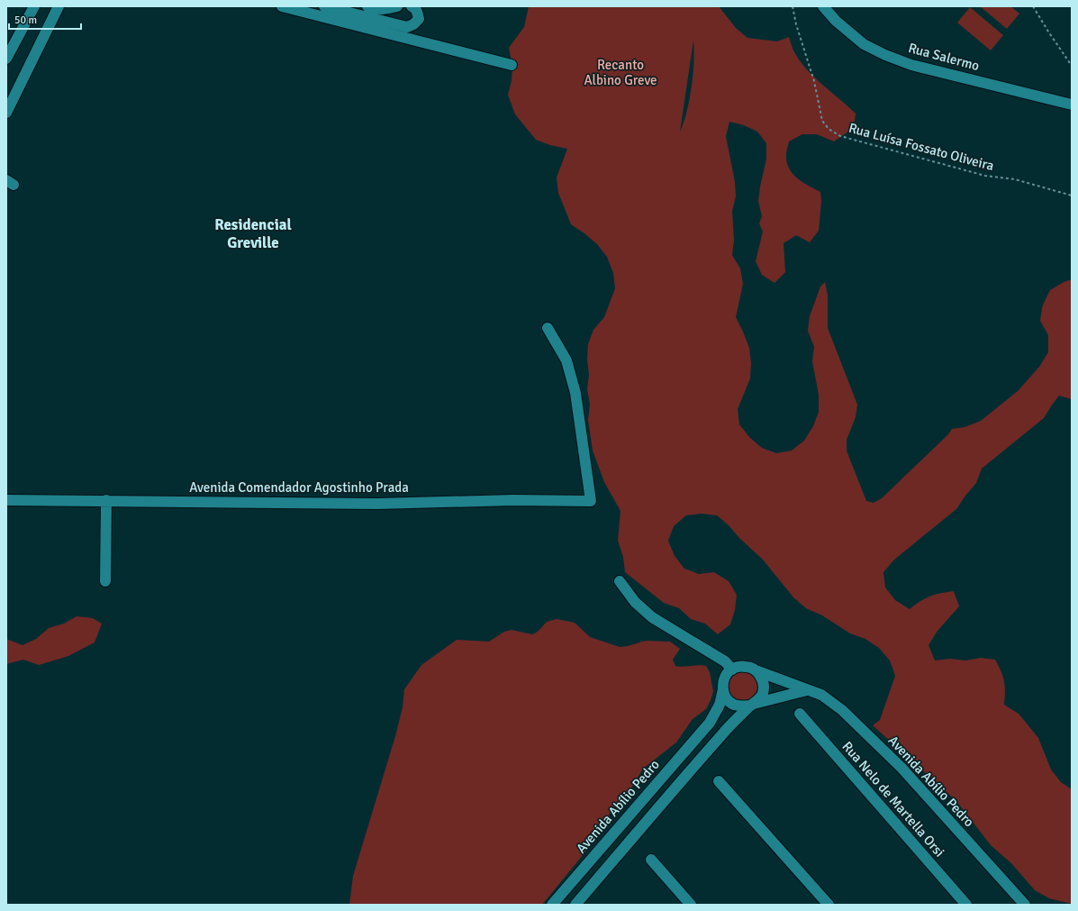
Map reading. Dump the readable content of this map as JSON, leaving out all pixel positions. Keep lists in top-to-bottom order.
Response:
{
  "streets": {
    "street": [
      "Rua Salermo",
      "Avenida Comendador Agostinho Prada",
      "Avenida Abílio Pedro",
      "Rua Nelo de Martella Orsi"
    ],
    "path": ["Rua Luísa Fossato Oliveira"]
  },
  "districts": ["Residencial Greville"],
  "parks": ["Recanto Albino Greve"],
  "scale_bar": "50 m"
}
